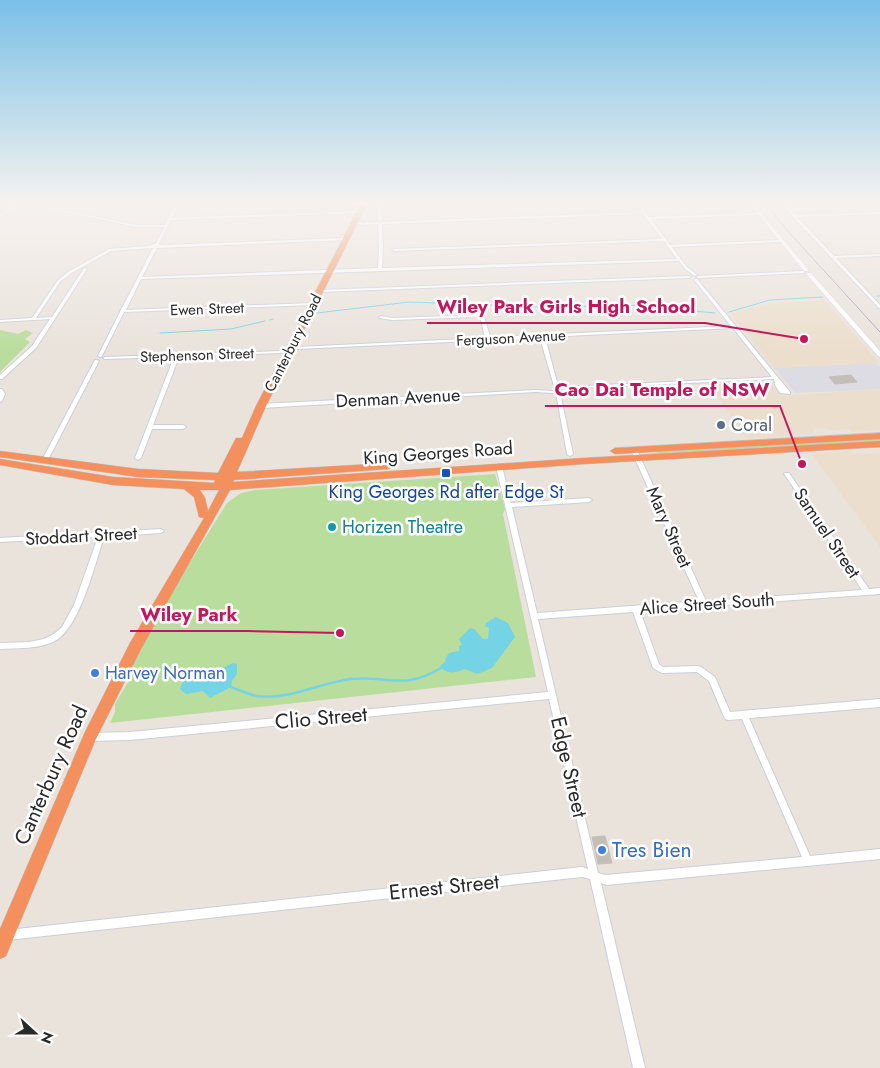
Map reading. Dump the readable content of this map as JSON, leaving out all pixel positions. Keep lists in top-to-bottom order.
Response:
{
  "streets": {
    "highway": ["Canterbury Road", "King Georges Road"],
    "street": [
      "Ewen Street",
      "Ferguson Avenue",
      "Stephenson Street",
      "Denman Avenue",
      "Mary Street",
      "Samuel Street",
      "Stoddart Street",
      "Alice Street South",
      "Clio Street",
      "Edge Street",
      "Ernest Street"
    ]
  },
  "crossings": [
    ["Ewen Street", "Canterbury Road"],
    ["Ferguson Avenue", "Canterbury Road"],
    ["Ferguson Avenue", "Stephenson Street"],
    ["Ferguson Avenue", "Denman Avenue"],
    ["Canterbury Road", "Stephenson Street"],
    ["Canterbury Road", "Denman Avenue"],
    ["Canterbury Road", "King Georges Road"],
    ["Canterbury Road", "Clio Street"],
    ["Canterbury Road", "Ernest Street"],
    ["King Georges Road", "Mary Street"],
    ["King Georges Road", "Edge Street"],
    ["Mary Street", "Alice Street South"],
    ["Samuel Street", "Alice Street South"],
    ["Alice Street South", "Edge Street"],
    ["Clio Street", "Edge Street"],
    ["Edge Street", "Ernest Street"]
  ],
  "places": {
    "other": [
      "Wiley Park Girls High School",
      "Coral",
      "Cao Dai Temple of NSW",
      "Horizen Theatre",
      "Wiley Park",
      "Harvey Norman",
      "Tres Bien"
    ],
    "transit": ["King Georges Rd after Edge St"]
  },
  "north": "right"
}
